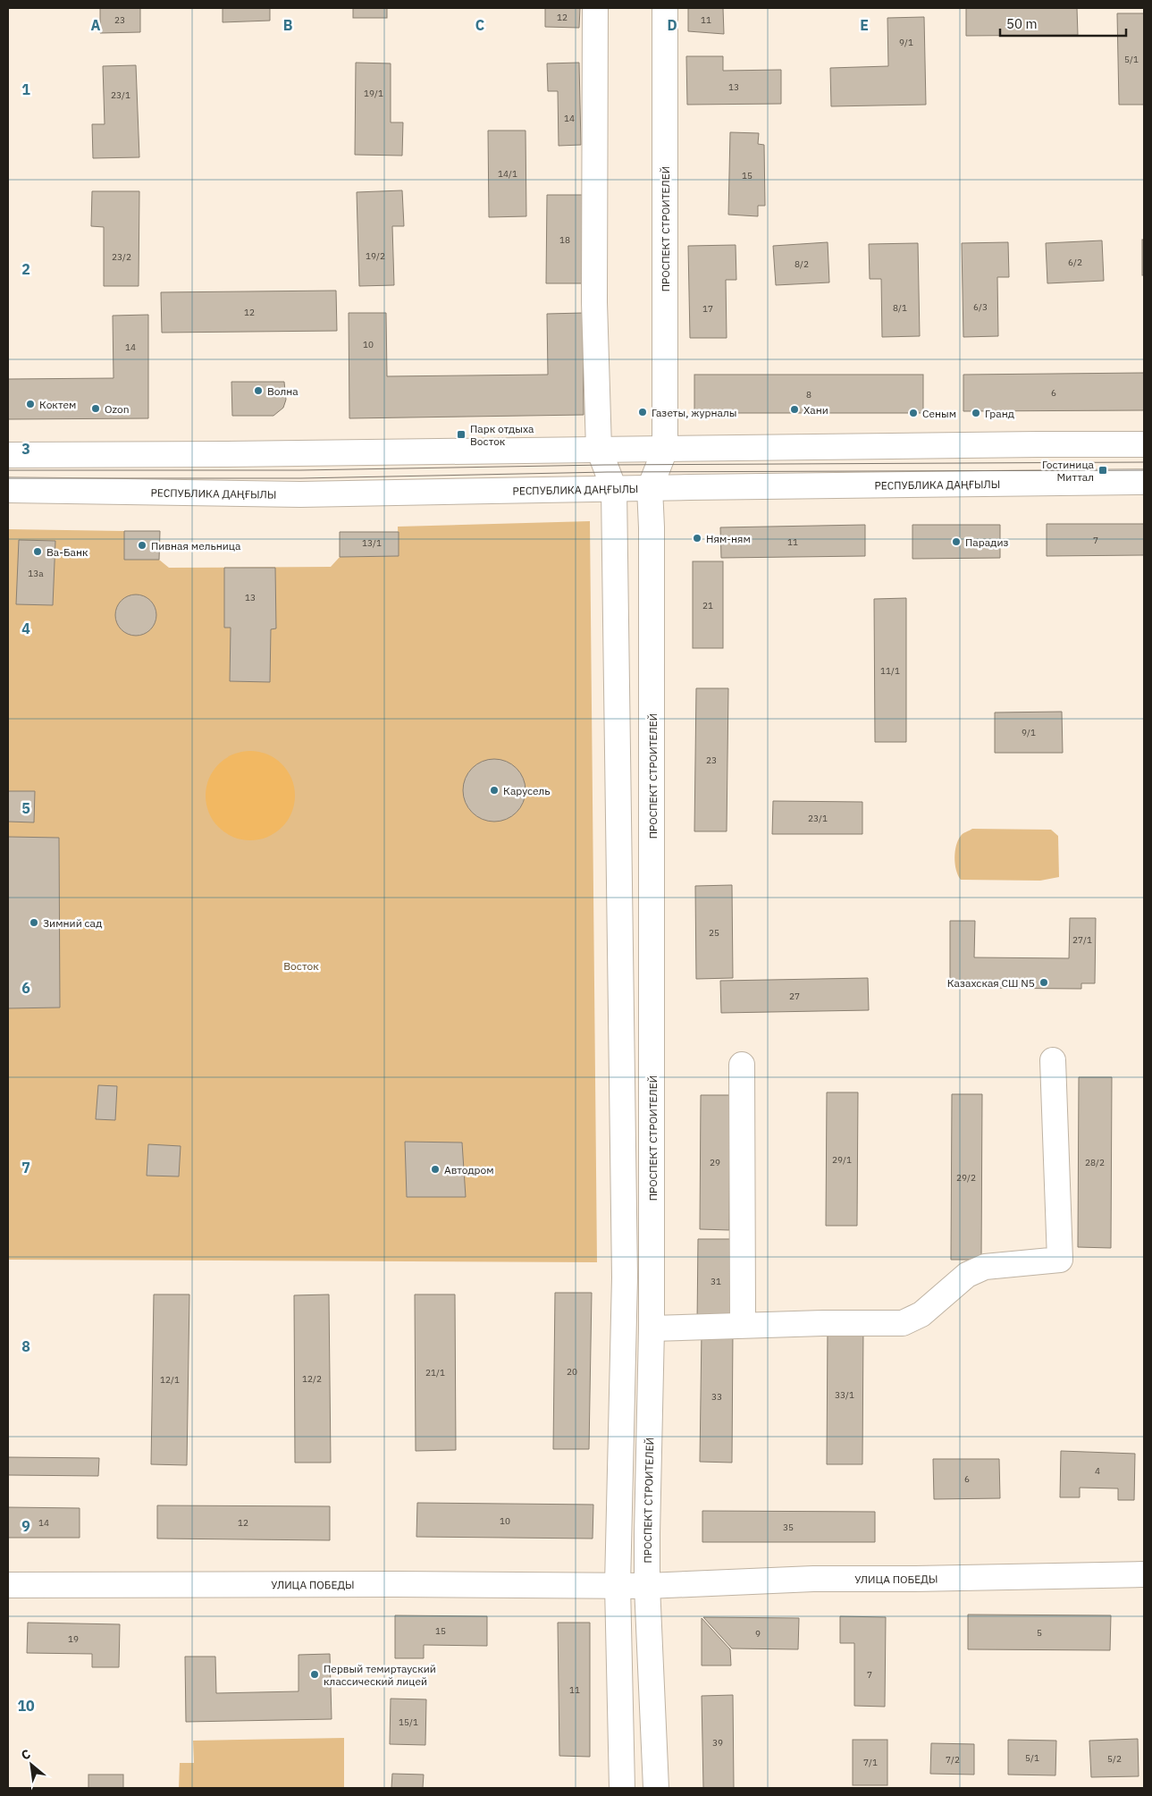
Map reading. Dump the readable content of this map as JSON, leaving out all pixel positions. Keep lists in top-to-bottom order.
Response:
{
  "streets": {
    "street": ["ПРОСПЕКТ СТРОИТЕЛЕЙ", "РЕСПУБЛИКА ДАҢҒЫЛЫ", "УЛИЦА ПОБЕДЫ"]
  },
  "crossings": [
    ["ПРОСПЕКТ СТРОИТЕЛЕЙ", "РЕСПУБЛИКА ДАҢҒЫЛЫ"],
    ["ПРОСПЕКТ СТРОИТЕЛЕЙ", "УЛИЦА ПОБЕДЫ"]
  ],
  "parks": ["Восток"],
  "places": {
    "other": [
      "Волна",
      "Коктем",
      "Ozon",
      "Хани",
      "Газеты, журналы",
      "Сеным",
      "Гранд",
      "Ням-ням",
      "Парадиз",
      "Пивная мельница",
      "Ва-Банк",
      "Карусель",
      "Зимний сад",
      "Казахская СШ N5",
      "Автодром",
      "Первый темиртауский классический лицей"
    ],
    "transit": ["Парк отдыха Восток", "Гостиница Миттал"]
  },
  "house_numbers": [
    "12",
    "23",
    "11",
    "9/1",
    "5/1",
    "13",
    "19/1",
    "23/1",
    "14",
    "14/1",
    "15",
    "18",
    "19/2",
    "23/2",
    "6/2",
    "8/2",
    "6/3",
    "8/1",
    "17",
    "12",
    "10",
    "14",
    "6",
    "8",
    "7",
    "11",
    "13/1",
    "13а",
    "13",
    "21",
    "11/1",
    "9/1",
    "23",
    "23/1",
    "25",
    "27/1",
    "27",
    "29/1",
    "29",
    "28/2",
    "29/2",
    "31",
    "20",
    "21/1",
    "12/2",
    "12/1",
    "33/1",
    "33",
    "4",
    "6",
    "10",
    "14",
    "12",
    "35",
    "15",
    "5",
    "9",
    "19",
    "7",
    "11",
    "15/1",
    "39",
    "5/1",
    "5/2",
    "7/2",
    "7/1"
  ],
  "scale_bar": "50 m",
  "north": "top left",
  "grid": {
    "columns": [
      "A",
      "B",
      "C",
      "D",
      "E"
    ],
    "rows": [
      "1",
      "2",
      "3",
      "4",
      "5",
      "6",
      "7",
      "8",
      "9",
      "10"
    ]
  }
}
